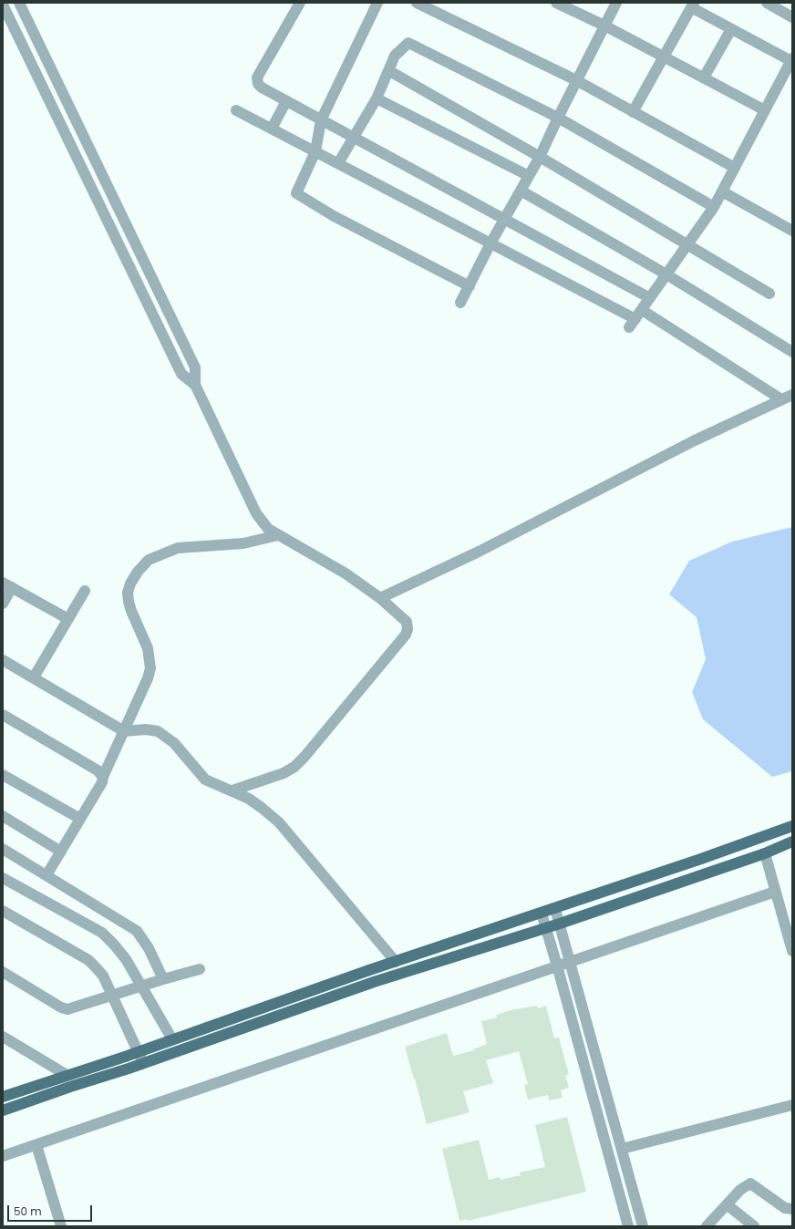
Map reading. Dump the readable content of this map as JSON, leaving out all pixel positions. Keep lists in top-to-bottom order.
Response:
{
  "scale_bar": "50 m"
}
